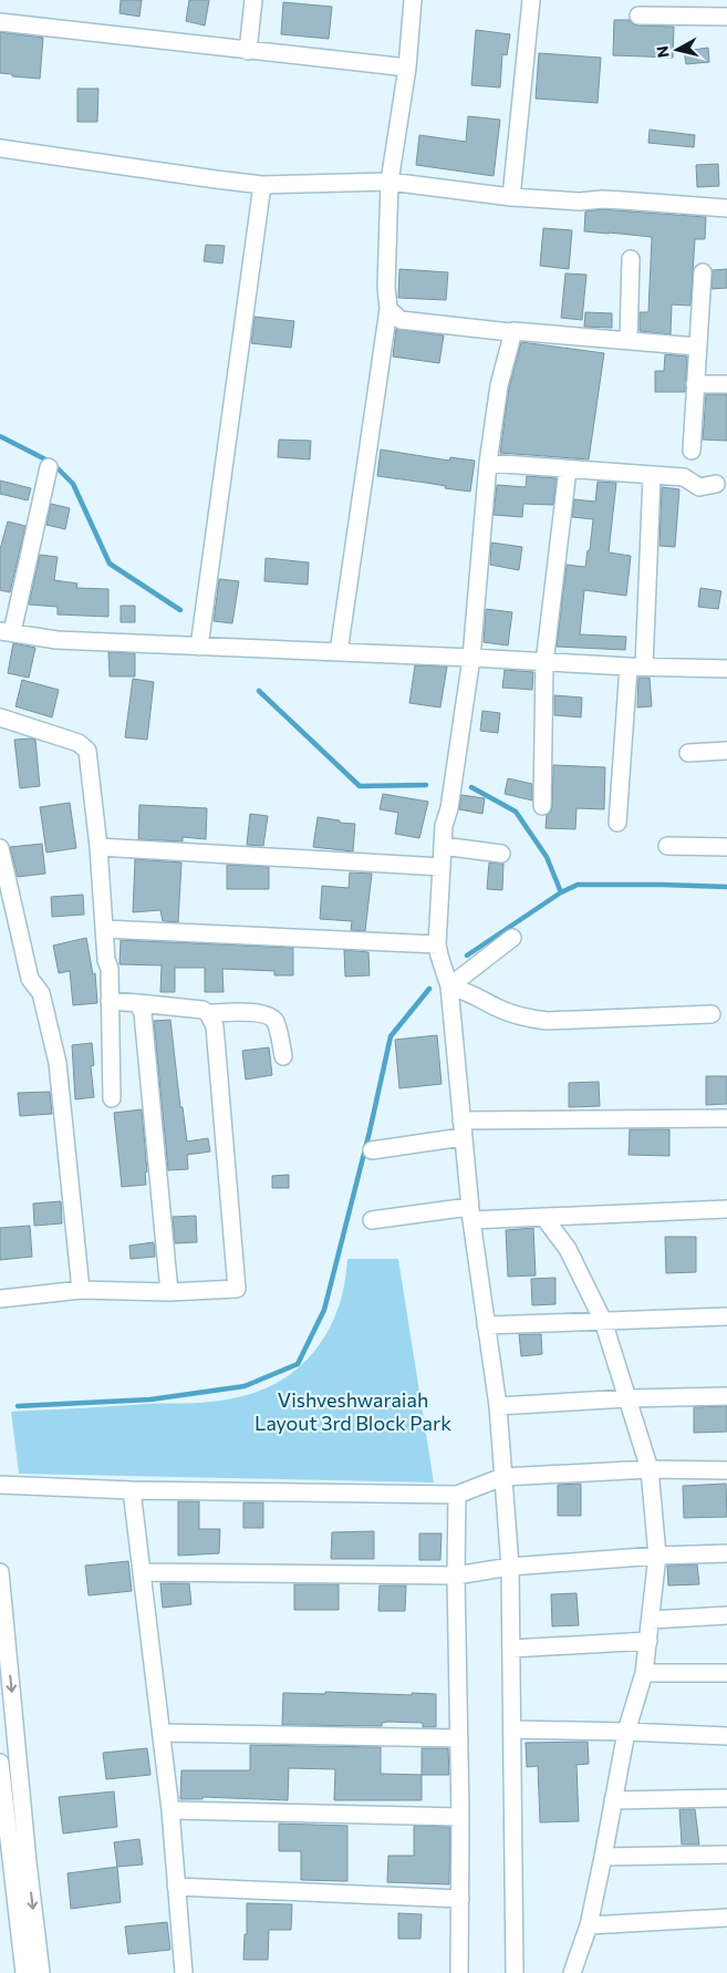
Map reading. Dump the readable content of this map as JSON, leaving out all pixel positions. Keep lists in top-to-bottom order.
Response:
{
  "parks": ["Vishveshwaraiah Layout 3rd Block Park"],
  "north": "left"
}
